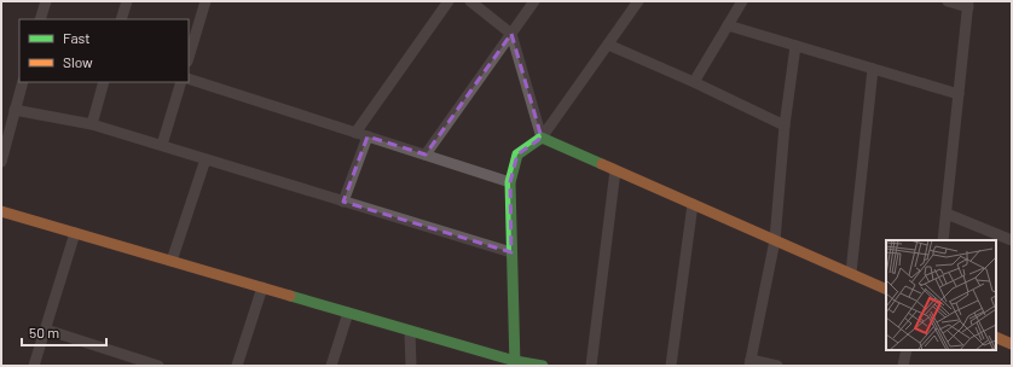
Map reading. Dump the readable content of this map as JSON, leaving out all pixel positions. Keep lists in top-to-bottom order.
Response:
{
  "legend": ["Fast", "Slow"],
  "scale_bar": "50 m"
}
